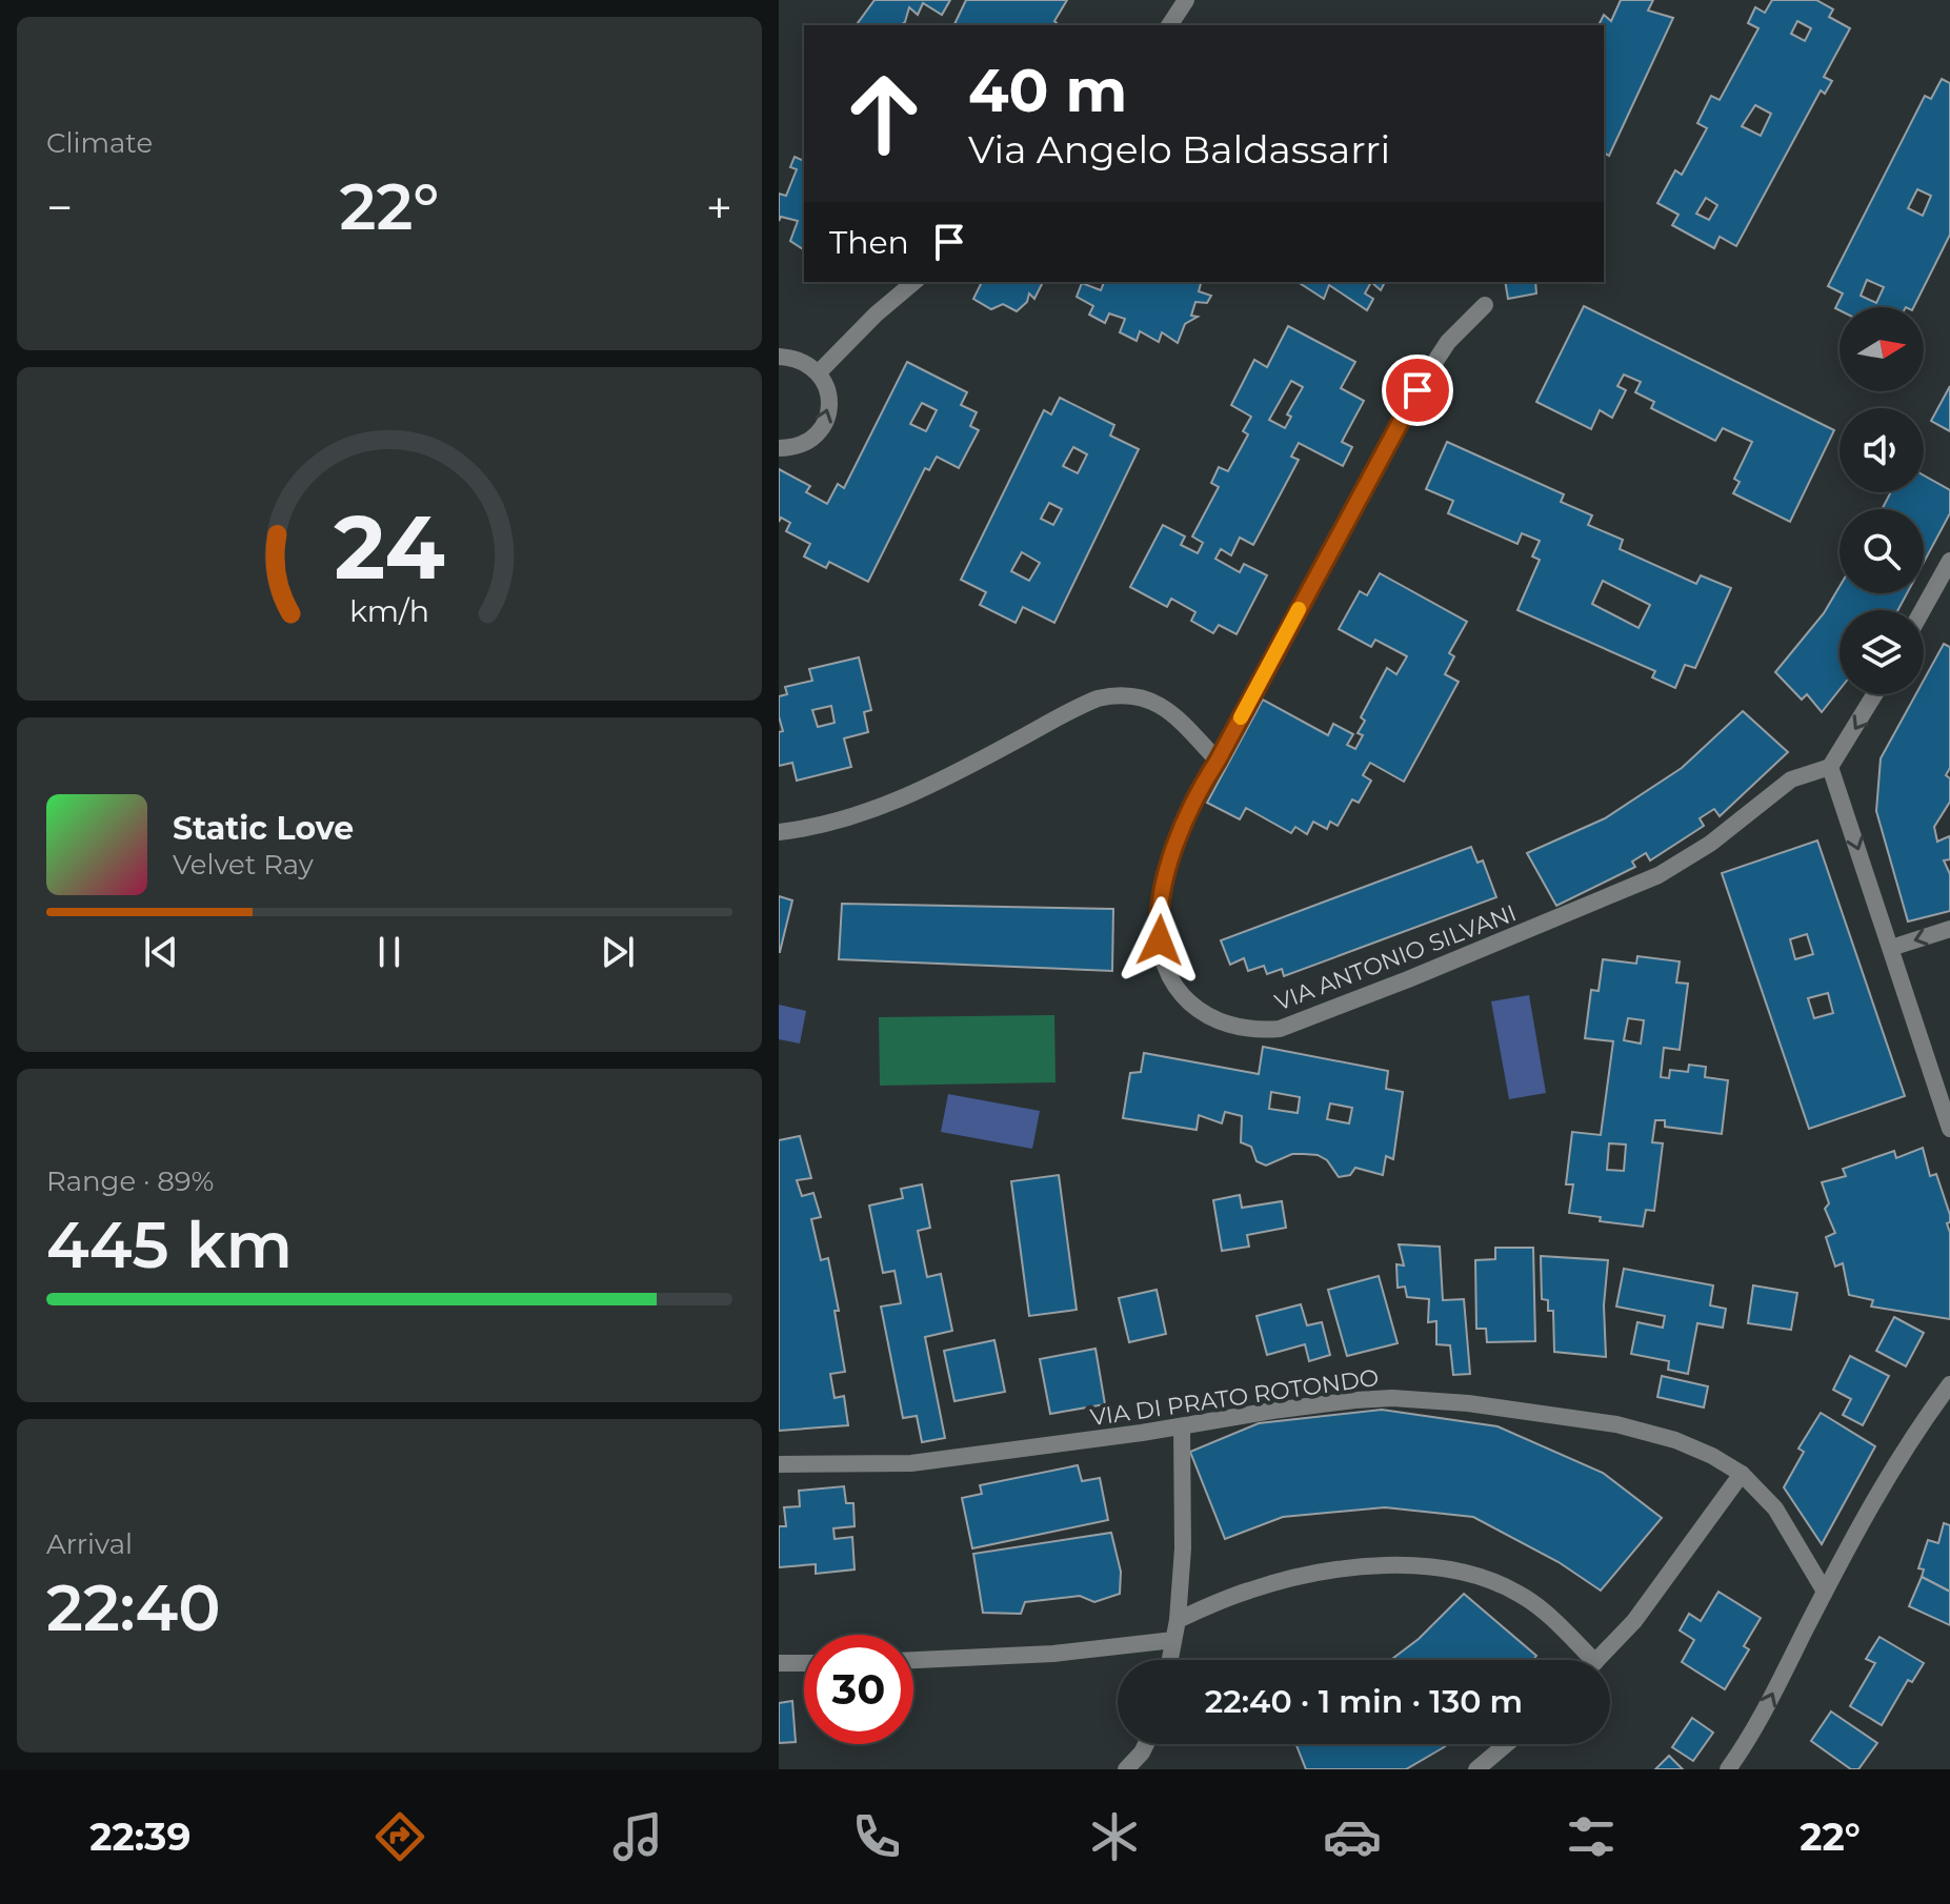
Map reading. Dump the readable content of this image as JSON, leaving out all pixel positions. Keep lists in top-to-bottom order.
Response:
{
  "streets": {
    "street": ["VIA ANTONIO SILVANI", "VIA DI PRATO ROTONDO"]
  },
  "north": "right",
  "page": {
    "tile": [
      "Climate",
      ["Range · 89%", "445 km"],
      ["Arrival", "22:40"]
    ],
    "turn": ["40 m", "Via Angelo Baldassarri"],
    "heat": ["−", "22°", "+"],
    "then": "Then",
    "song": ["Static Love", "Velvet Ray"],
    "limit": "30",
    "trip": "22:40 · 1 min · 130 m",
    "tabs": ["22:39", "22°"],
    "gauge": ["24", "km/h"]
  }
}
